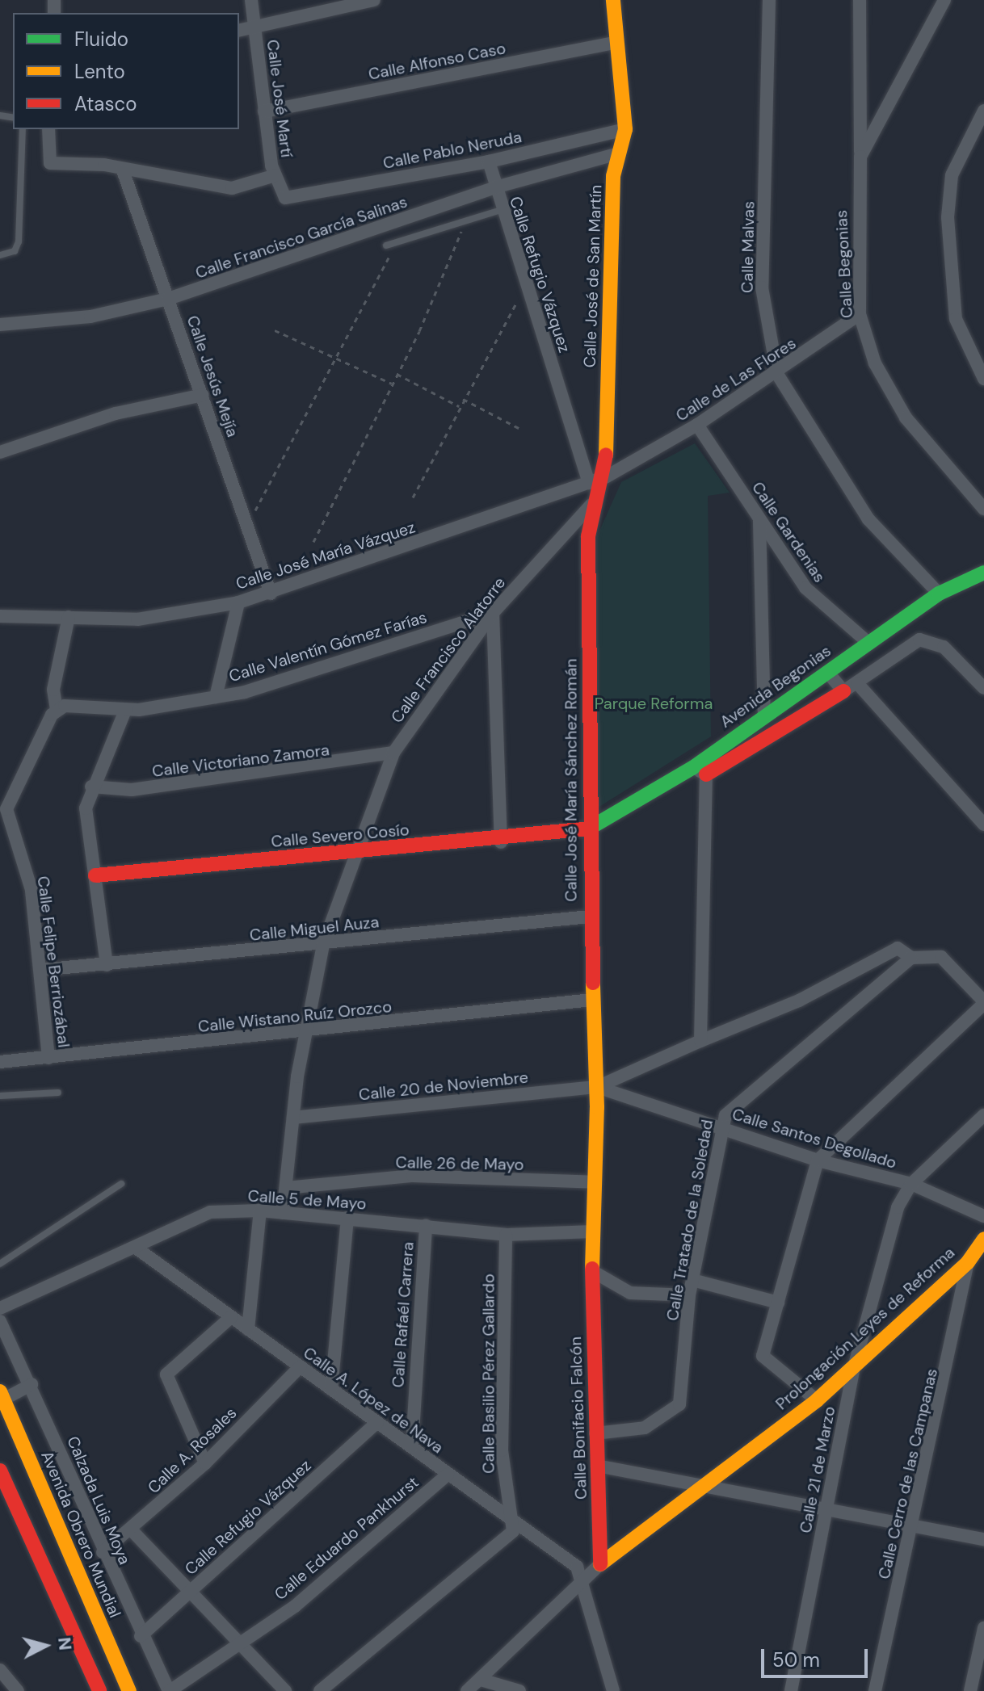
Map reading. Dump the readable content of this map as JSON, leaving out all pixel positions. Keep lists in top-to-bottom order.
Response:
{
  "streets": {
    "street": [
      "Calle Alfonso Caso",
      "Calle José Martí",
      "Calle Pablo Neruda",
      "Calle Francisco García Salinas",
      "Calle Malvas",
      "Calle Begonias",
      "Calle Refugio Vázquez",
      "Calle José de San Martín",
      "Calle Jesús Mejía",
      "Calle de Las Flores",
      "Calle Gardenias",
      "Calle José María Vázquez",
      "Calle Valentín Gómez Farías",
      "Calle Francisco Alatorre",
      "Avenida Begonias",
      "Calle Victoriano Zamora",
      "Calle José María Sánchez Román",
      "Calle Severo Cosío",
      "Calle Miguel Auza",
      "Calle Felipe Berriozábal",
      "Calle Wistano Ruíz Orozco",
      "Calle 20 de Noviembre",
      "Calle Santos Degollado",
      "Calle 26 de Mayo",
      "Calle 5 de Mayo",
      "Calle Tratado de la Soledad",
      "Calle Rafaél Carrera",
      "Prolongación Leyes de Reforma",
      "Calle Basilio Pérez Gallardo",
      "Calle A. López de Nava",
      "Calle Bonifacio Falcón",
      "Calle A. Rosales",
      "Calle 21 de Marzo",
      "Calle Cerro de las Campanas",
      "Calzada Luis Moya",
      "Avenida Obrero Mundial",
      "Calle Eduardo Pankhurst"
    ]
  },
  "crossings": [
    ["Calle Alfonso Caso", "Calle José Martí"],
    ["Calle Alfonso Caso", "Calle José de San Martín"],
    ["Calle José Martí", "Calle Pablo Neruda"],
    ["Calle Pablo Neruda", "Calle Refugio Vázquez"],
    ["Calle Pablo Neruda", "Calle José de San Martín"],
    ["Calle Francisco García Salinas", "Calle Refugio Vázquez"],
    ["Calle Francisco García Salinas", "Calle José de San Martín"],
    ["Calle Francisco García Salinas", "Calle Jesús Mejía"],
    ["Calle Malvas", "Calle de Las Flores"],
    ["Calle Malvas", "Avenida Begonias"],
    ["Calle Begonias", "Calle de Las Flores"],
    ["Calle Refugio Vázquez", "Calle José María Vázquez"],
    ["Calle Refugio Vázquez", "Calle A. López de Nava"],
    ["Calle Refugio Vázquez", "Calzada Luis Moya"],
    ["Calle José de San Martín", "Calle de Las Flores"],
    ["Calle José de San Martín", "Calle José María Vázquez"],
    ["Calle José de San Martín", "Calle José María Sánchez Román"],
    ["Calle Jesús Mejía", "Calle José María Vázquez"],
    ["Calle de Las Flores", "Calle Gardenias"],
    ["Calle de Las Flores", "Calle José María Vázquez"],
    ["Calle de Las Flores", "Calle José María Sánchez Román"],
    ["Calle Gardenias", "Avenida Begonias"],
    ["Calle José María Vázquez", "Calle José María Sánchez Román"],
    ["Calle José María Vázquez", "Calle Felipe Berriozábal"],
    ["Calle Valentín Gómez Farías", "Calle Francisco Alatorre"],
    ["Calle Valentín Gómez Farías", "Calle Felipe Berriozábal"],
    ["Calle Francisco Alatorre", "Calle Victoriano Zamora"],
    ["Calle Francisco Alatorre", "Calle José María Sánchez Román"],
    ["Calle Francisco Alatorre", "Calle Severo Cosío"],
    ["Calle Francisco Alatorre", "Calle Miguel Auza"],
    ["Calle Francisco Alatorre", "Calle Wistano Ruíz Orozco"],
    ["Calle Francisco Alatorre", "Calle 20 de Noviembre"],
    ["Calle Francisco Alatorre", "Calle 26 de Mayo"],
    ["Calle Francisco Alatorre", "Calle 5 de Mayo"],
    ["Avenida Begonias", "Calle José María Sánchez Román"],
    ["Avenida Begonias", "Calle Severo Cosío"],
    ["Calle José María Sánchez Román", "Calle Severo Cosío"],
    ["Calle José María Sánchez Román", "Calle Miguel Auza"],
    ["Calle José María Sánchez Román", "Calle Wistano Ruíz Orozco"],
    ["Calle José María Sánchez Román", "Calle 20 de Noviembre"],
    ["Calle José María Sánchez Román", "Calle Santos Degollado"],
    ["Calle José María Sánchez Román", "Calle Bonifacio Falcón"],
    ["Calle Miguel Auza", "Calle Felipe Berriozábal"],
    ["Calle Felipe Berriozábal", "Calle Wistano Ruíz Orozco"],
    ["Calle 20 de Noviembre", "Calle Santos Degollado"],
    ["Calle 20 de Noviembre", "Calle Bonifacio Falcón"],
    ["Calle Santos Degollado", "Calle Tratado de la Soledad"],
    ["Calle Santos Degollado", "Calle Bonifacio Falcón"],
    ["Calle Santos Degollado", "Calle 21 de Marzo"],
    ["Calle 26 de Mayo", "Calle Bonifacio Falcón"],
    ["Calle 5 de Mayo", "Calle Rafaél Carrera"],
    ["Calle 5 de Mayo", "Calle Basilio Pérez Gallardo"],
    ["Calle 5 de Mayo", "Calle A. López de Nava"],
    ["Calle 5 de Mayo", "Calle Bonifacio Falcón"],
    ["Calle Tratado de la Soledad", "Calle Bonifacio Falcón"],
    ["Calle Rafaél Carrera", "Calle A. López de Nava"],
    ["Prolongación Leyes de Reforma", "Calle Bonifacio Falcón"],
    ["Prolongación Leyes de Reforma", "Calle 21 de Marzo"],
    ["Prolongación Leyes de Reforma", "Calle Cerro de las Campanas"],
    ["Calle Basilio Pérez Gallardo", "Calle A. López de Nava"],
    ["Calle A. López de Nava", "Calle A. Rosales"],
    ["Calle A. López de Nava", "Calle Eduardo Pankhurst"],
    ["Calle A. Rosales", "Calzada Luis Moya"],
    ["Calzada Luis Moya", "Calle Eduardo Pankhurst"]
  ],
  "parks": ["Parque Reforma"],
  "legend": ["Fluido", "Lento", "Atasco"],
  "scale_bar": "50 m",
  "north": "right"
}
